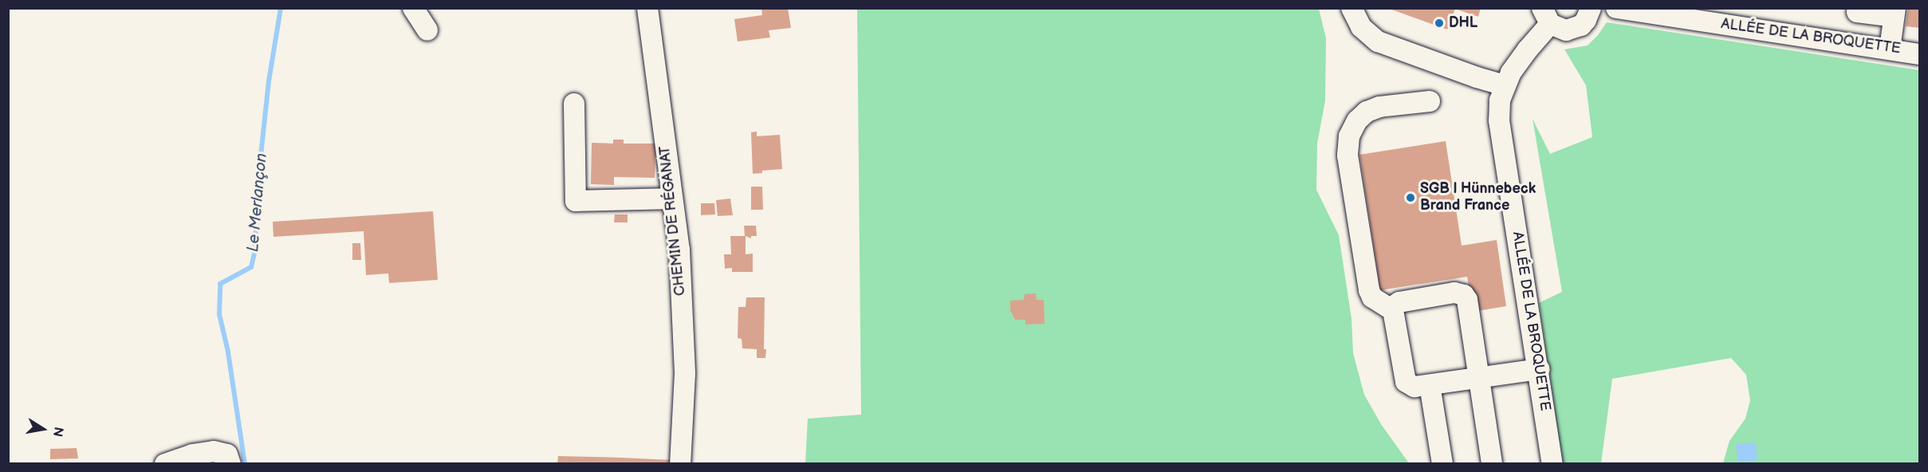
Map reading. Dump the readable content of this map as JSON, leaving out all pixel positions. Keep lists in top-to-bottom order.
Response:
{
  "streets": {
    "street": ["ALLÉE DE LA BROQUETTE", "CHEMIN DE RÉGANAT"]
  },
  "water": ["Le Merlançon"],
  "places": ["DHL", "SGB | Hünnebeck Brand France"],
  "north": "right"
}
